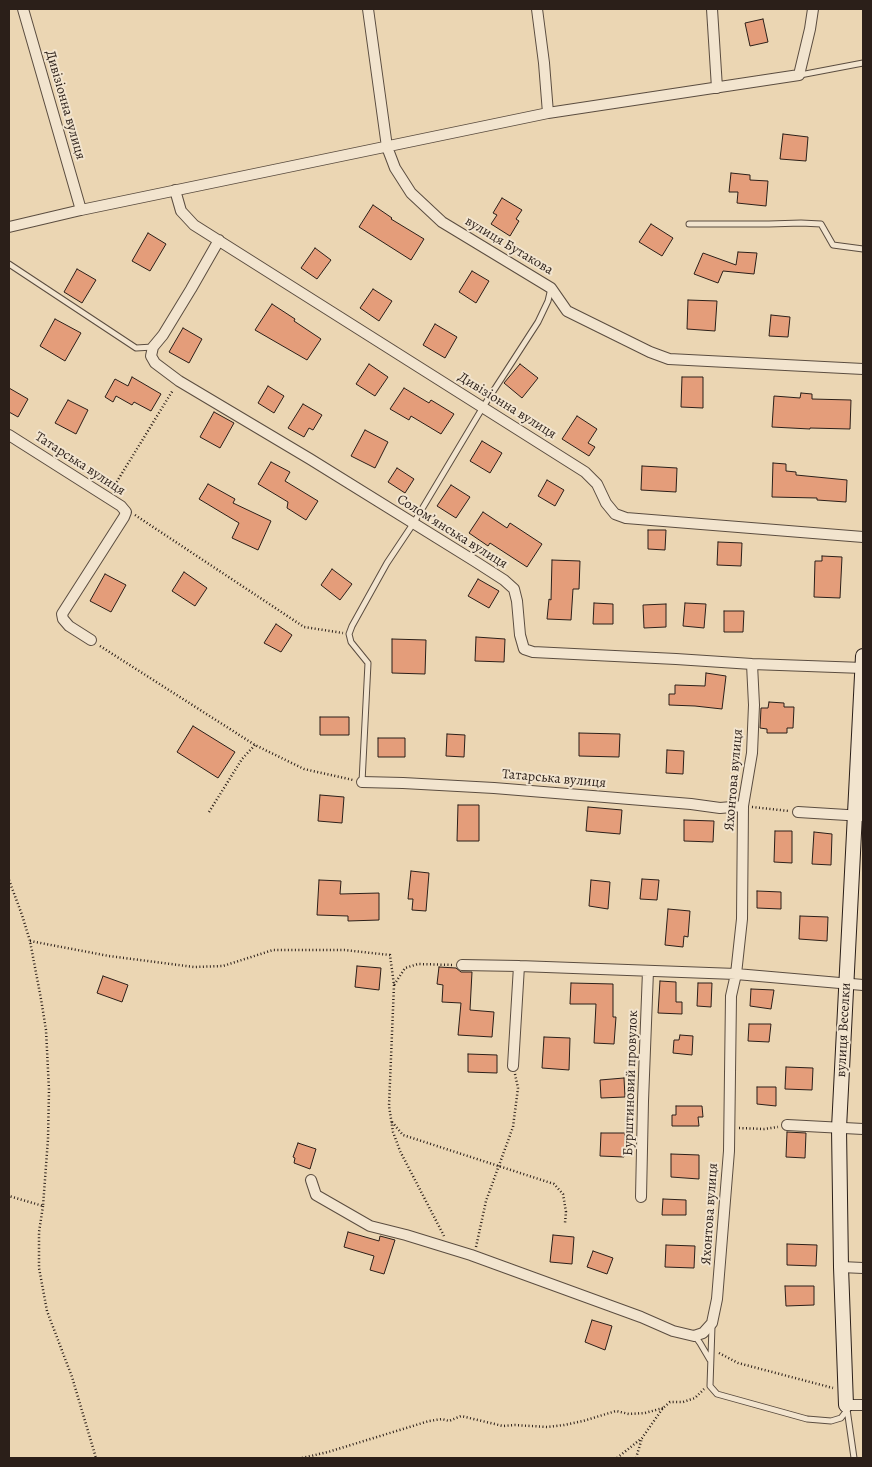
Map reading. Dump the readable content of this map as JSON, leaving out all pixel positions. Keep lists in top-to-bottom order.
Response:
{
  "streets": {
    "street": [
      "Дивізіонна вулиця",
      "вулиця Бутакова",
      "Татарська вулиця",
      "Соломʼянська вулиця",
      "Яхонтова вулиця",
      "вулиця Веселки",
      "Бурштиновий провулок"
    ]
  },
  "crossings": [
    ["Татарська вулиця", "Яхонтова вулиця"],
    ["Соломʼянська вулиця", "Яхонтова вулиця"],
    ["Соломʼянська вулиця", "вулиця Веселки"]
  ]
}
